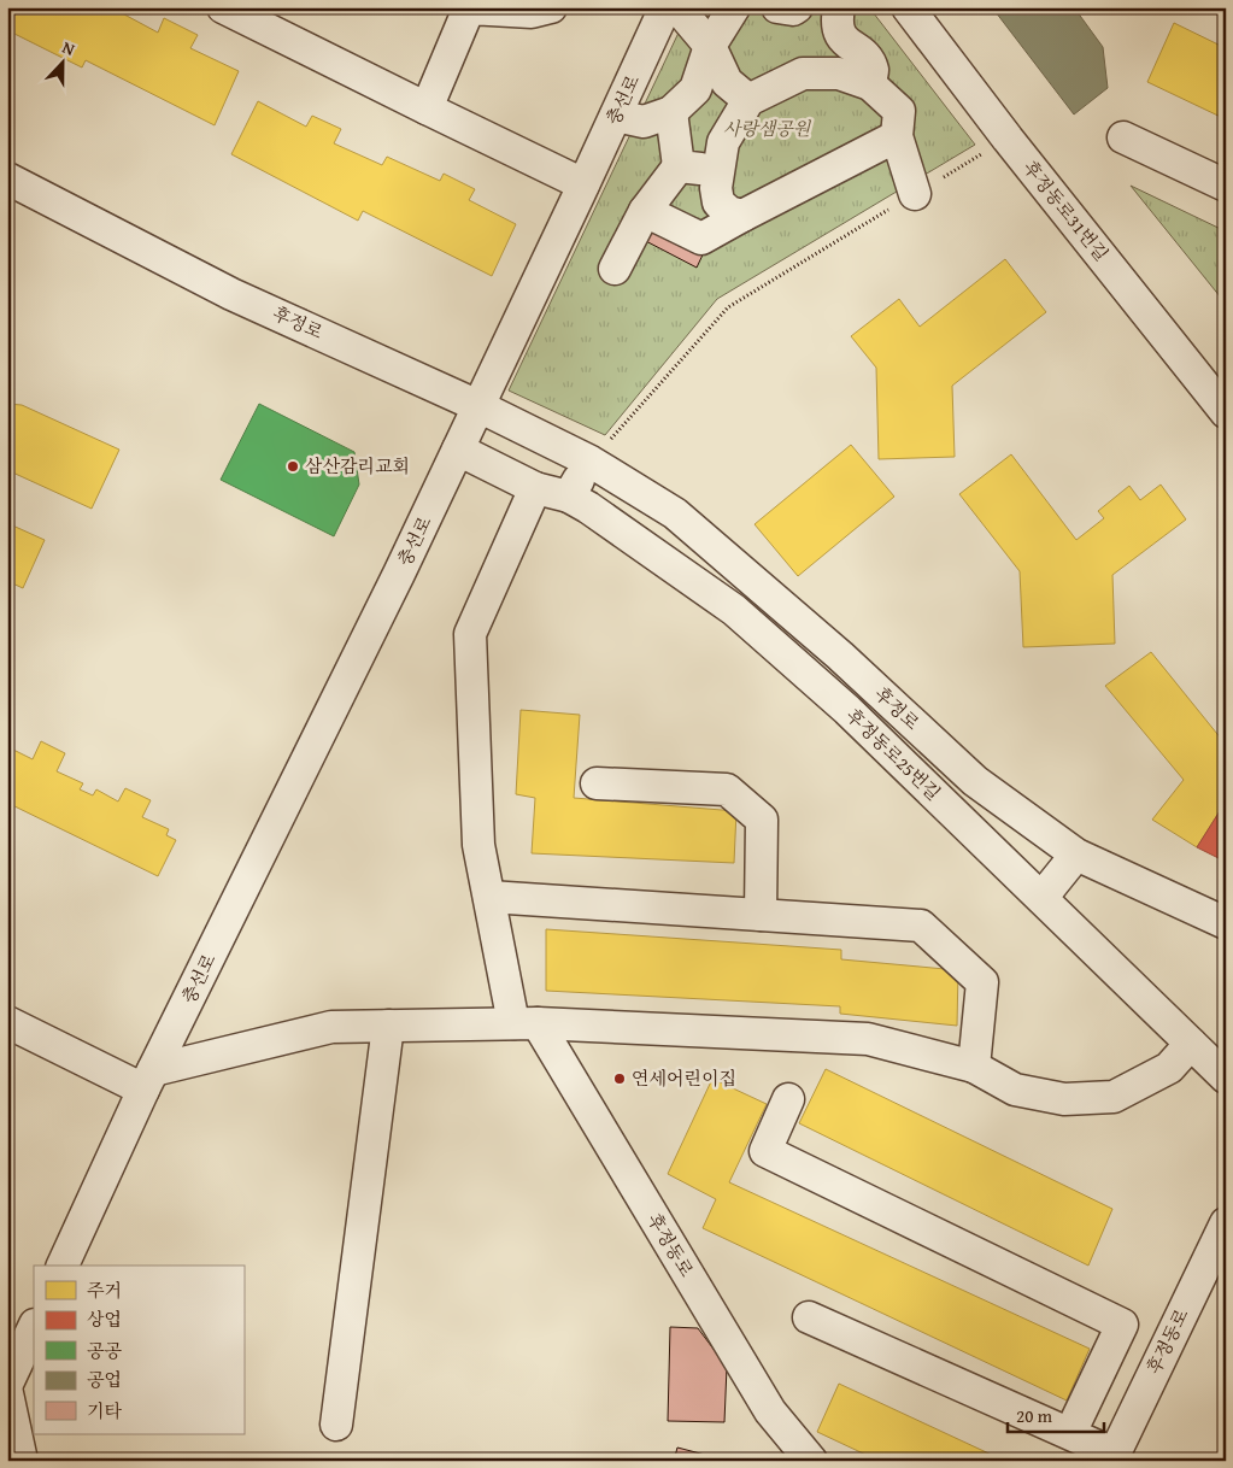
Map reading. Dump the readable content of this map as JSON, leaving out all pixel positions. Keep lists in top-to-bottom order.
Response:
{
  "streets": {
    "street": [
      "충선로",
      "후정동로31번길",
      "후정로",
      "후정동로25번길",
      "후정동로"
    ]
  },
  "crossings": [
    ["충선로", "후정로"]
  ],
  "parks": ["사랑샘공원"],
  "places": ["삼산감리교회", "연세어린이집"],
  "legend": [
    "주거",
    "상업",
    "공공",
    "공업",
    "기타"
  ],
  "scale_bar": "20 m",
  "north": "top"
}
